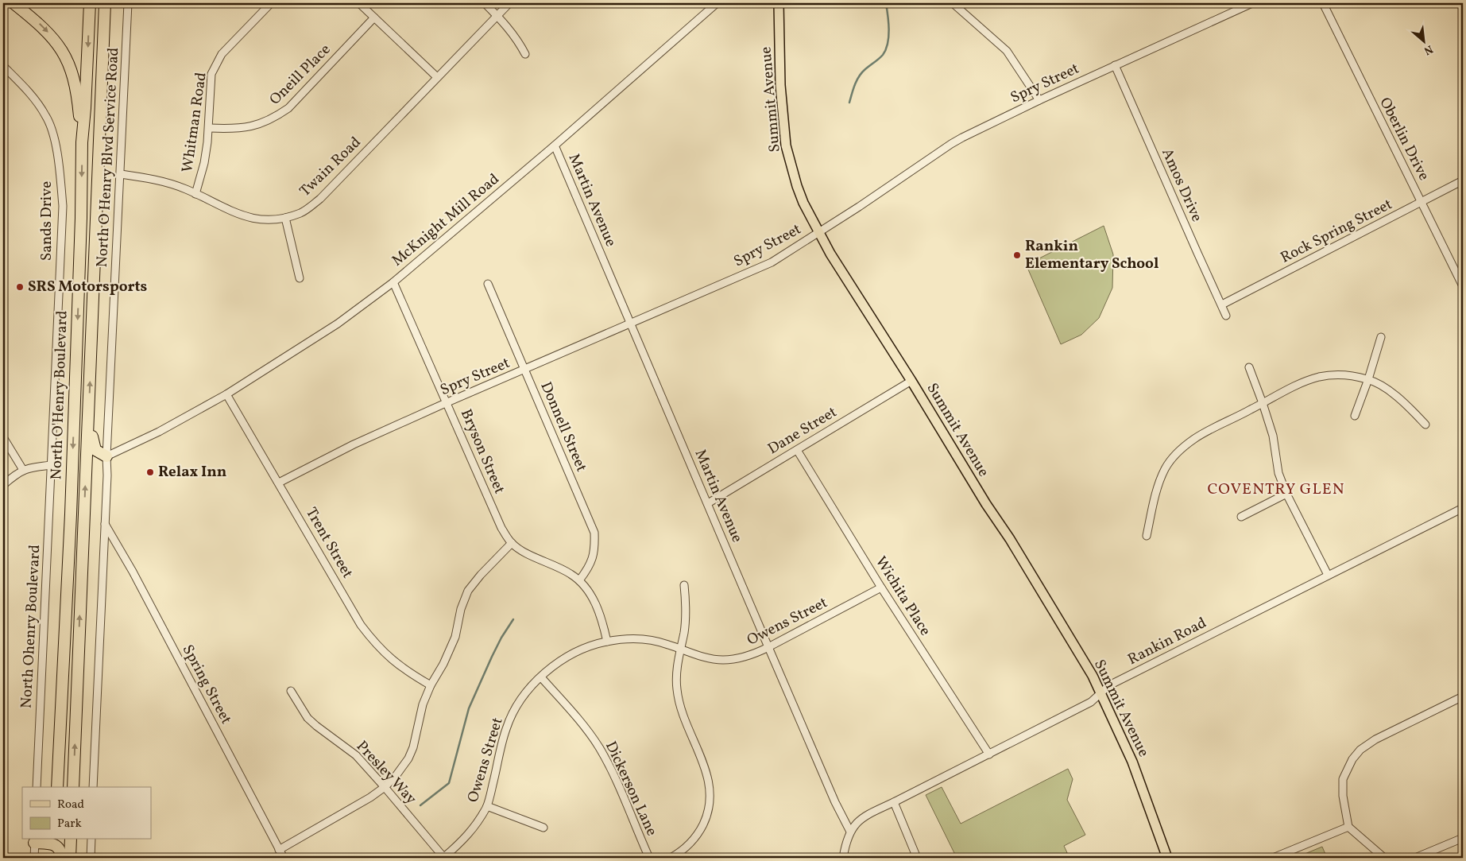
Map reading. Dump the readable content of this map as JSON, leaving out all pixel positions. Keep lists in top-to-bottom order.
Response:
{
  "streets": {
    "highway": ["North O'Henry Boulevard"],
    "main road": ["Summit Avenue"],
    "street": [
      "Oneill Place",
      "Spry Street",
      "Whitman Road",
      "Oberlin Drive",
      "North O Henry Blvd Service Road",
      "Twain Road",
      "Amos Drive",
      "Martin Avenue",
      "McKnight Mill Road",
      "Sands Drive",
      "Rock Spring Street",
      "Donnell Street",
      "Dane Street",
      "Bryson Street",
      "Trent Street",
      "Wichita Place",
      "Owens Street",
      "North Ohenry Boulevard",
      "Rankin Road",
      "Spring Street",
      "Presley Way",
      "Dickerson Lane"
    ]
  },
  "crossings": [
    ["Oneill Place", "Whitman Road"],
    ["Spry Street", "Summit Avenue"],
    ["Spry Street", "Amos Drive"],
    ["Spry Street", "Martin Avenue"],
    ["Spry Street", "Donnell Street"],
    ["Spry Street", "Bryson Street"],
    ["Spry Street", "Trent Street"],
    ["Summit Avenue", "Dane Street"],
    ["Summit Avenue", "Rankin Road"],
    ["Whitman Road", "Twain Road"],
    ["Oberlin Drive", "Rock Spring Street"],
    ["North O Henry Blvd Service Road", "Twain Road"],
    ["North O Henry Blvd Service Road", "McKnight Mill Road"],
    ["Amos Drive", "Rock Spring Street"],
    ["Martin Avenue", "McKnight Mill Road"],
    ["Martin Avenue", "Dane Street"],
    ["Martin Avenue", "Owens Street"],
    ["Martin Avenue", "Rankin Road"],
    ["McKnight Mill Road", "Bryson Street"],
    ["McKnight Mill Road", "Trent Street"],
    ["Sands Drive", "North Ohenry Boulevard"],
    ["Dane Street", "Wichita Place"],
    ["Wichita Place", "Owens Street"],
    ["Wichita Place", "Rankin Road"],
    ["Owens Street", "Presley Way"],
    ["Owens Street", "Dickerson Lane"]
  ],
  "districts": ["COVENTRY GLEN"],
  "places": ["Rankin Elementary School", "SRS Motorsports", "Relax Inn"],
  "legend": ["Road", "Park"],
  "north": "bottom right"
}
